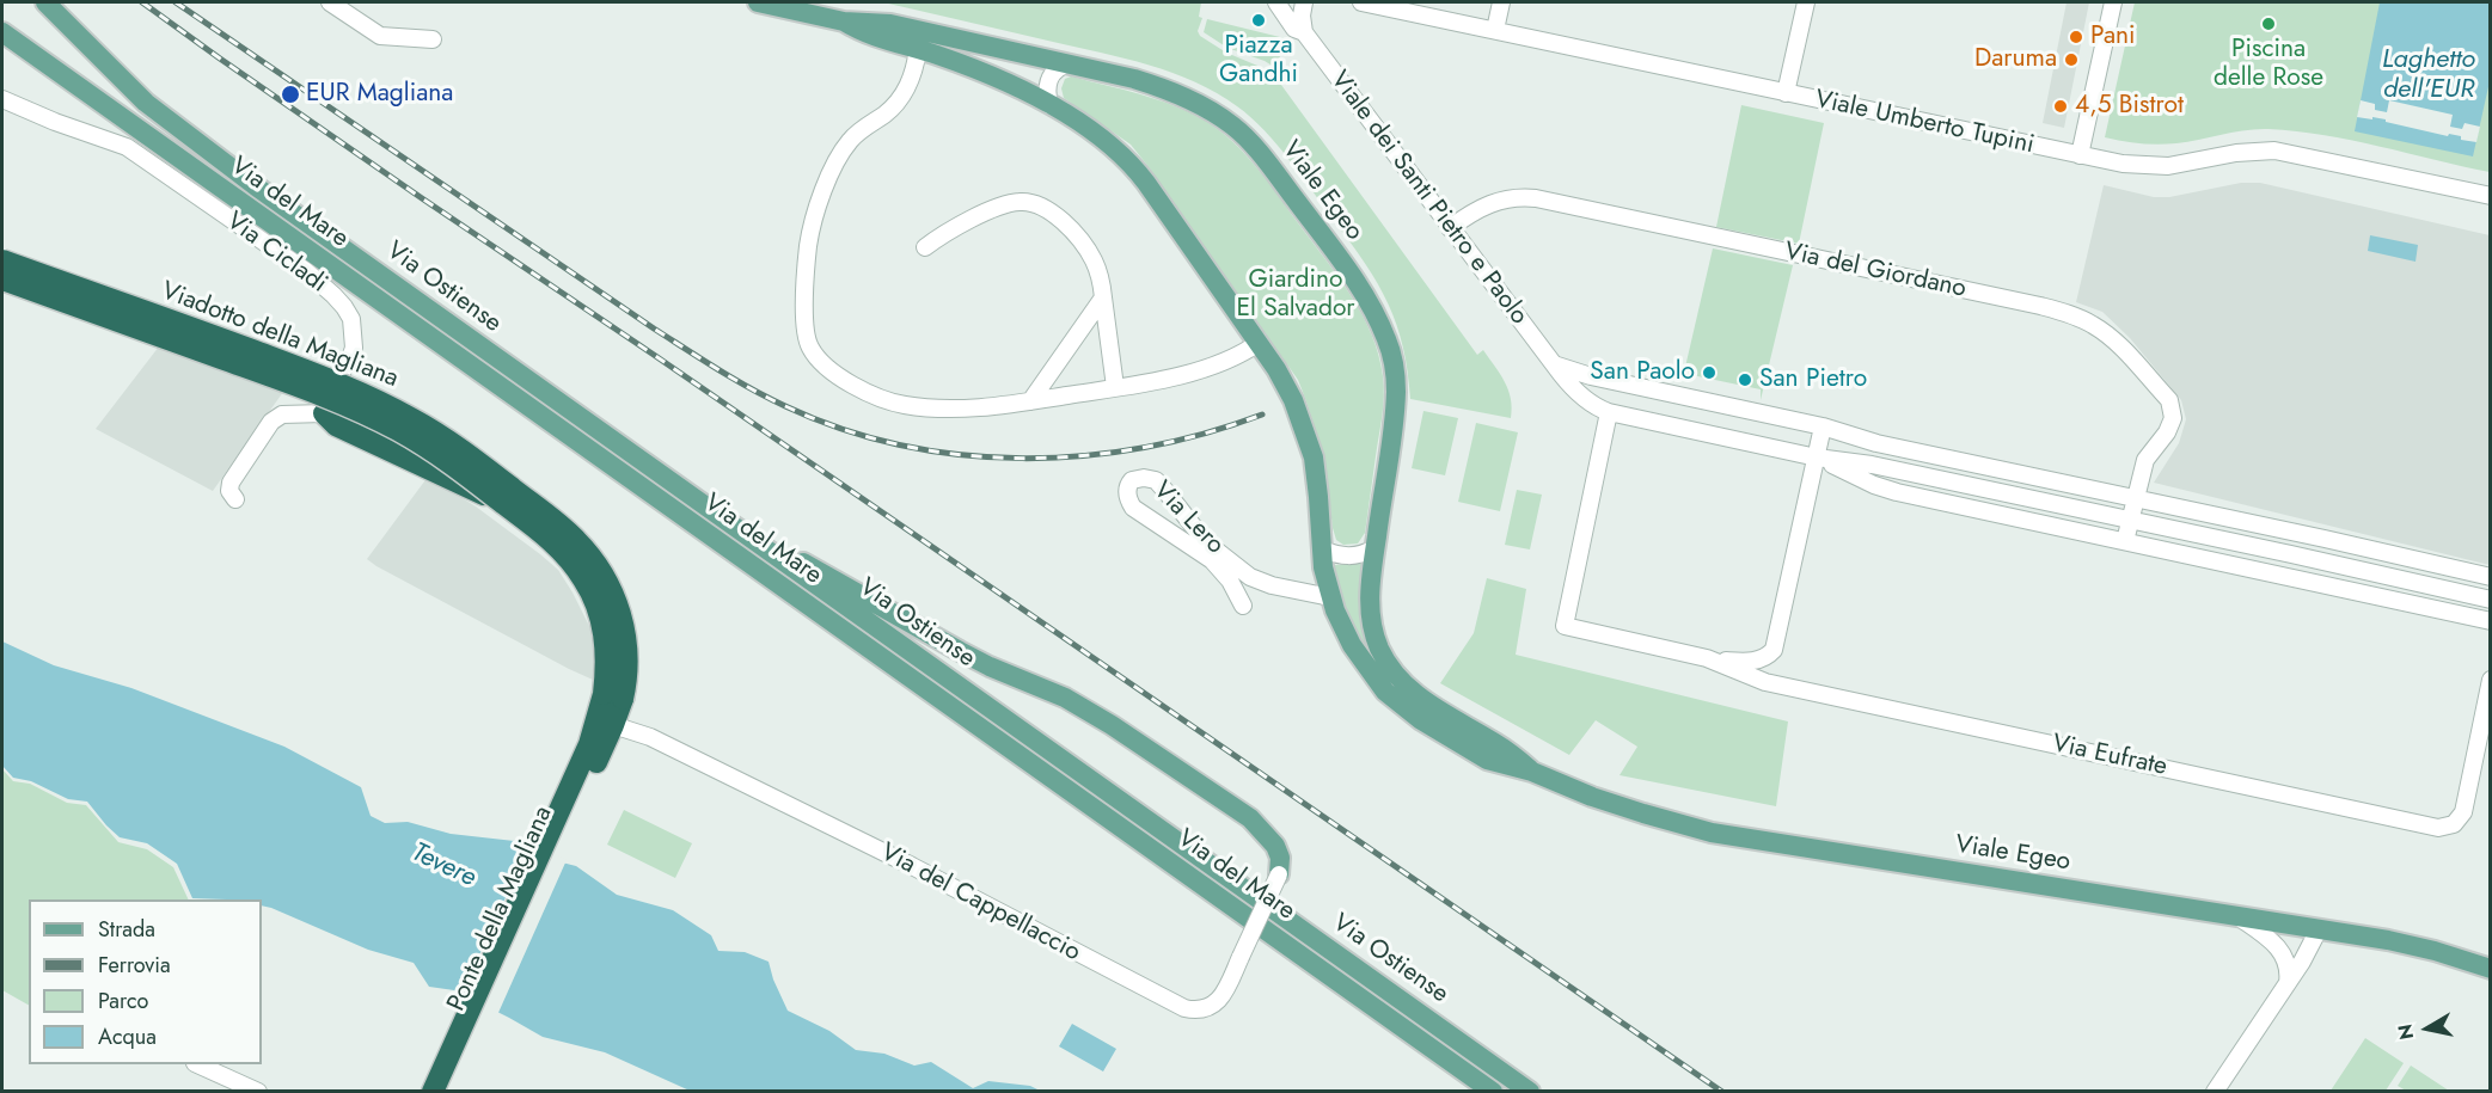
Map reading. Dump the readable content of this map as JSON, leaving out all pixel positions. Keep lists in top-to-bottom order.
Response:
{
  "streets": {
    "highway": ["Viadotto della Magliana", "Ponte della Magliana"],
    "main road": ["Viale Egeo", "Via del Mare", "Via Ostiense"],
    "street": [
      "Viale Umberto Tupini",
      "Viale dei Santi Pietro e Paolo",
      "Via Cicladi",
      "Via del Giordano",
      "Via Lero",
      "Via Eufrate",
      "Via del Cappellaccio"
    ]
  },
  "crossings": [
    ["Viale Egeo", "Via Lero"],
    ["Viale dei Santi Pietro e Paolo", "Via del Giordano"],
    ["Viadotto della Magliana", "Via del Cappellaccio"],
    ["Viadotto della Magliana", "Ponte della Magliana"]
  ],
  "water": ["Laghetto dell'EUR", "Tevere"],
  "parks": ["Giardino El Salvador"],
  "places": [
    "Piazza Gandhi",
    "Piscina delle Rose",
    "Pani",
    "Daruma",
    "EUR Magliana",
    "4,5 Bistrot",
    "San Paolo",
    "San Pietro"
  ],
  "legend": [
    "Strada",
    "Ferrovia",
    "Parco",
    "Acqua"
  ],
  "north": "left"
}
